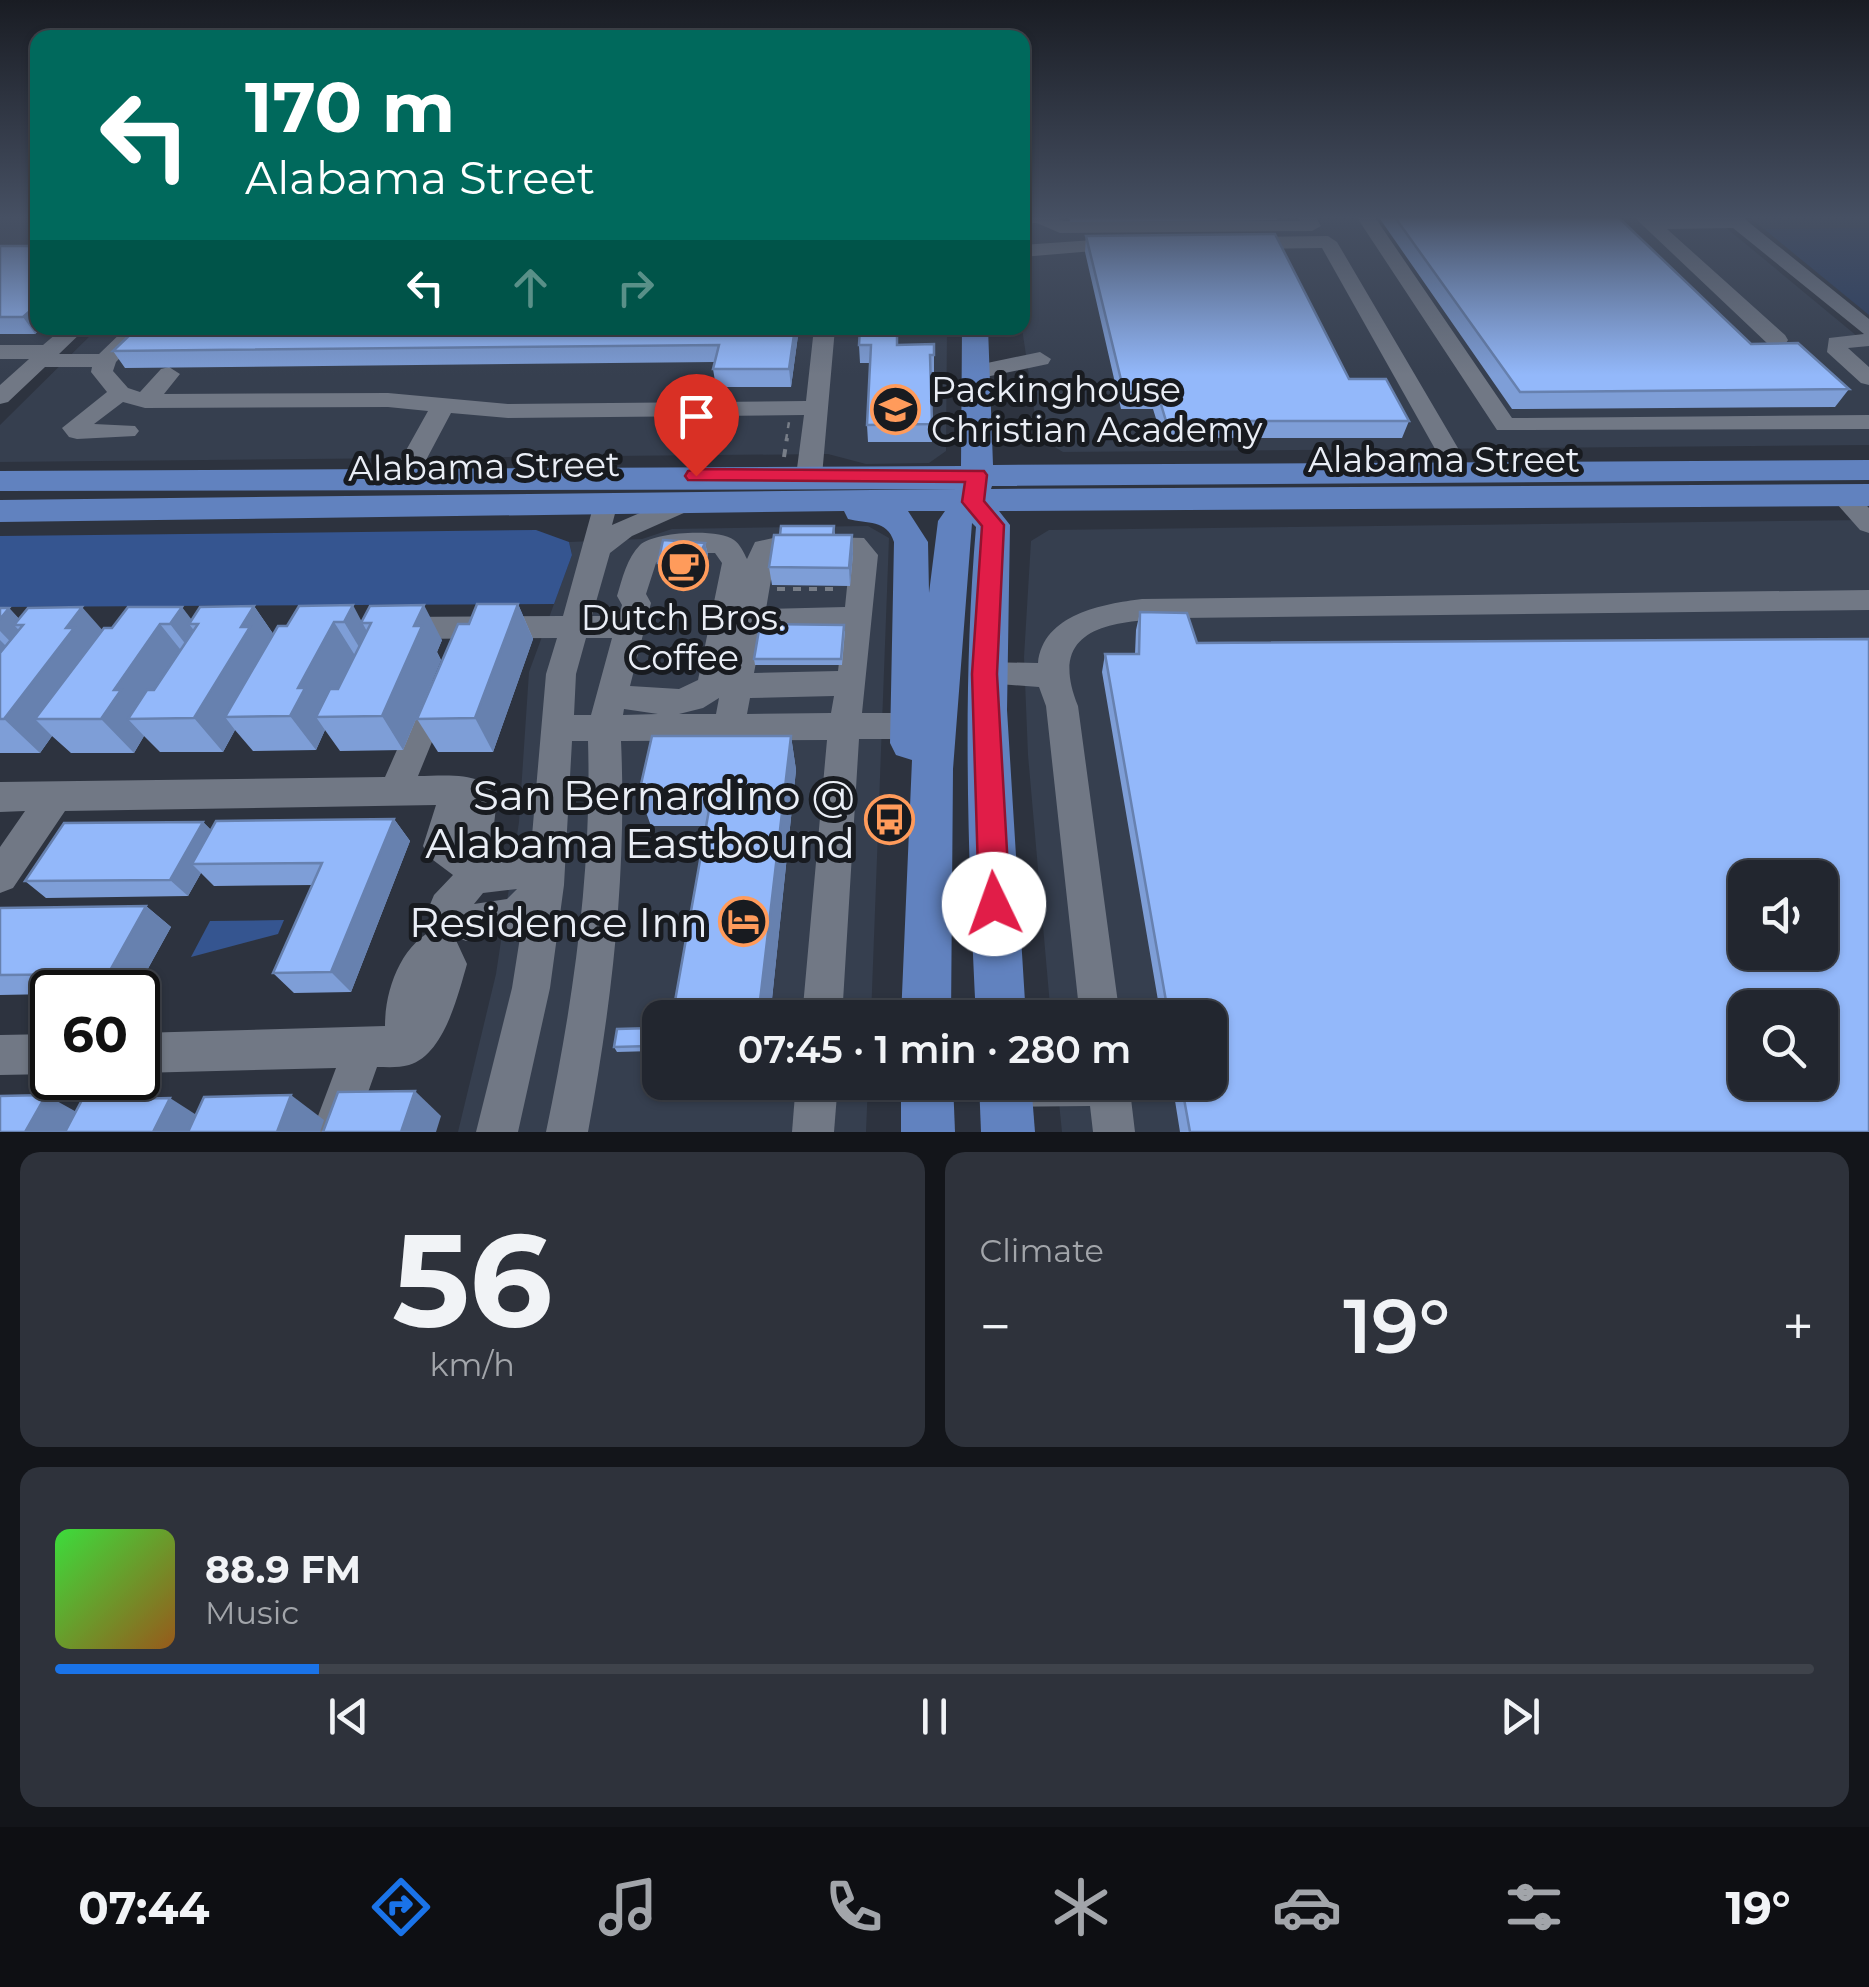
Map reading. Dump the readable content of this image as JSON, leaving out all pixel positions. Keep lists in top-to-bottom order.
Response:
{
  "streets": {
    "main road": ["Alabama Street"]
  },
  "places": {
    "school or university": ["Packinghouse Christian Academy"],
    "cafe": ["Dutch Bros. Coffee"],
    "bus stop": ["San Bernardino @ Alabama Eastbound"],
    "hotel": ["Residence Inn"]
  },
  "page": {
    "turn": ["170 m", "Alabama Street"],
    "limit": "60",
    "trip": "07:45 · 1 min · 280 m",
    "tile": [
      ["56", "km/h"],
      "Climate"
    ],
    "heat": ["−", "19°", "+"],
    "song": ["88.9 FM", "Music"],
    "tabs": ["07:44", "19°"]
  }
}
